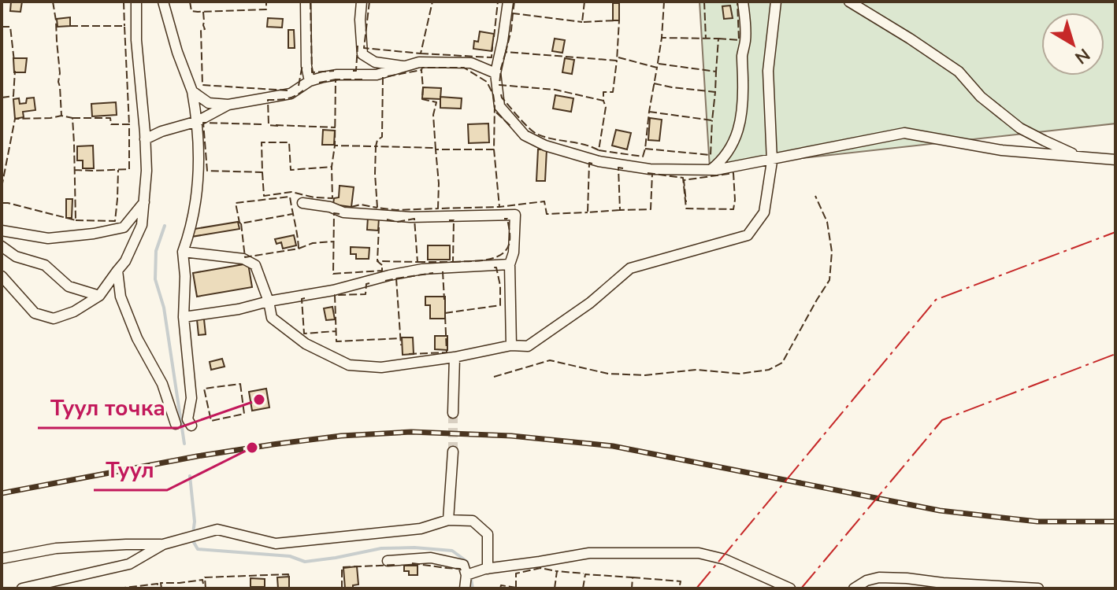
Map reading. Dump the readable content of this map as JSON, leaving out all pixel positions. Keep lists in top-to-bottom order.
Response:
{
  "places": ["Туул точка", "Туул"],
  "north": "bottom right"
}
